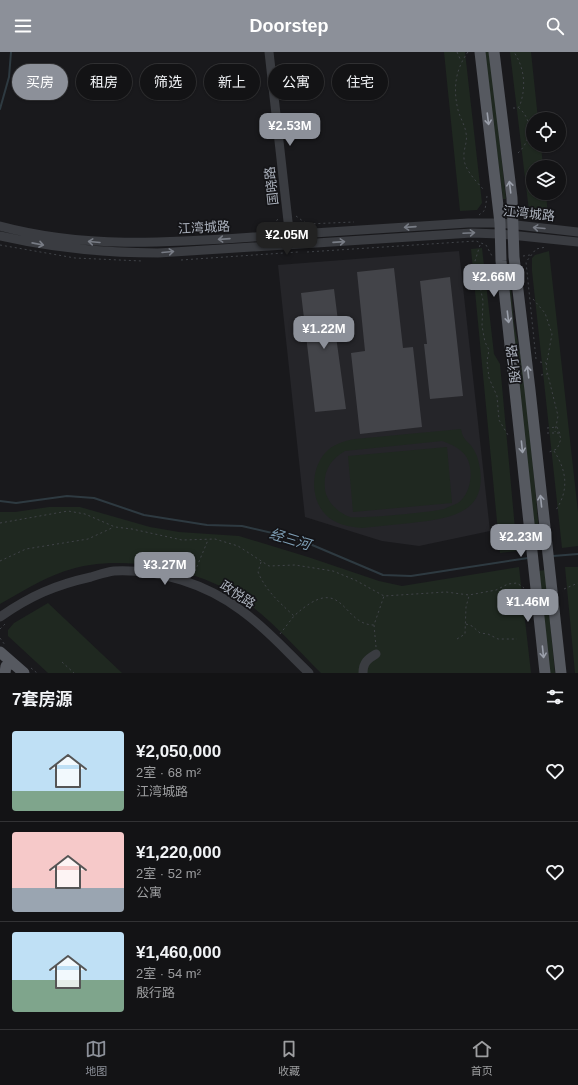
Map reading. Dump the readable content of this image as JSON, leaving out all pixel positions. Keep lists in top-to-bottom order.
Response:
{
  "streets": {
    "main road": ["殷行路"],
    "street": ["国晓路", "江湾城路", "政悦路"]
  },
  "crossings": [
    ["国晓路", "江湾城路"],
    ["江湾城路", "殷行路"]
  ],
  "water": ["经三河"],
  "page": {
    "header": "Doorstep",
    "chip": [
      "买房",
      "租房",
      "筛选",
      "新上",
      "公寓",
      "住宅"
    ],
    "price": [
      "¥2.53M",
      "¥2.05M",
      "¥2.66M",
      "¥1.22M",
      "¥2.23M",
      "¥3.27M",
      "¥1.46M"
    ],
    "heading": "7套房源",
    "list": [
      {
        "name": "¥2,050,000",
        "note": "2室 · 68 m² · 江湾城路"
      },
      {
        "name": "¥1,220,000",
        "note": "2室 · 52 m² · 公寓"
      },
      {
        "name": "¥1,460,000",
        "note": "2室 · 54 m² · 殷行路"
      }
    ],
    "tabs": ["地图", "收藏", "首页"]
  }
}
